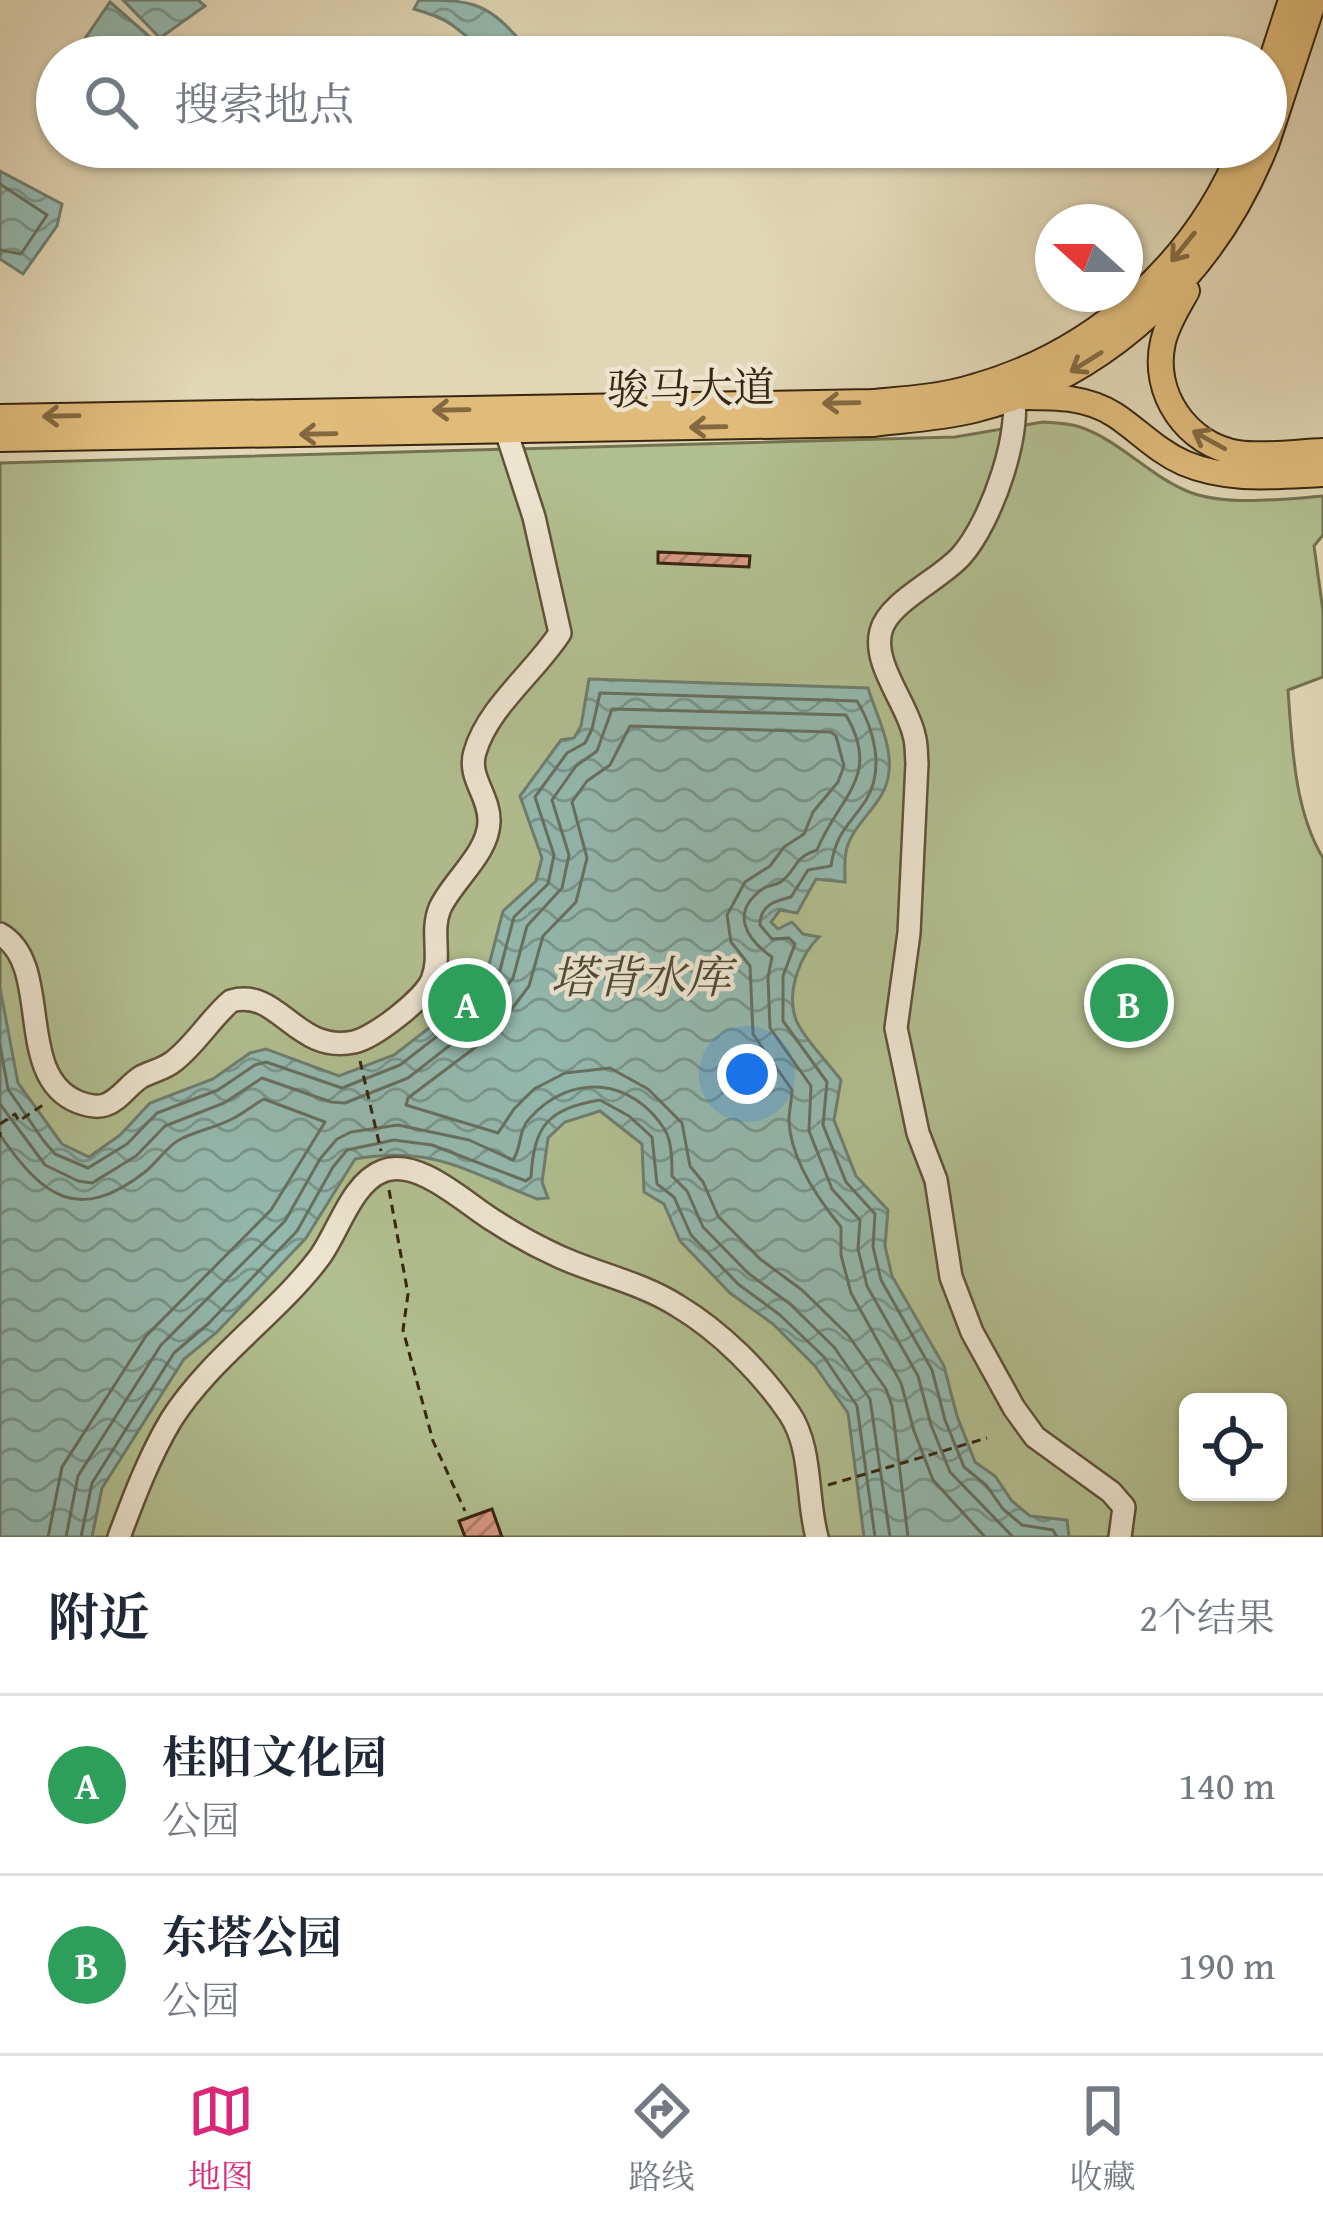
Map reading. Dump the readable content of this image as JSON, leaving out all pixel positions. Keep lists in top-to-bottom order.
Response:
{
  "streets": {
    "main road": ["骏马大道"]
  },
  "one_way": ["骏马大道"],
  "water": ["塔背水库"],
  "north": "left",
  "page": {
    "search": "搜索地点",
    "pins": ["A", "B"],
    "heading": ["附近", "2个结果"],
    "list": [
      {
        "mark": "A",
        "name": "桂阳文化园",
        "note": "公园",
        "value": "140 m"
      },
      {
        "mark": "B",
        "name": "东塔公园",
        "note": "公园",
        "value": "190 m"
      }
    ],
    "nav": ["地图", "路线", "收藏"]
  }
}
